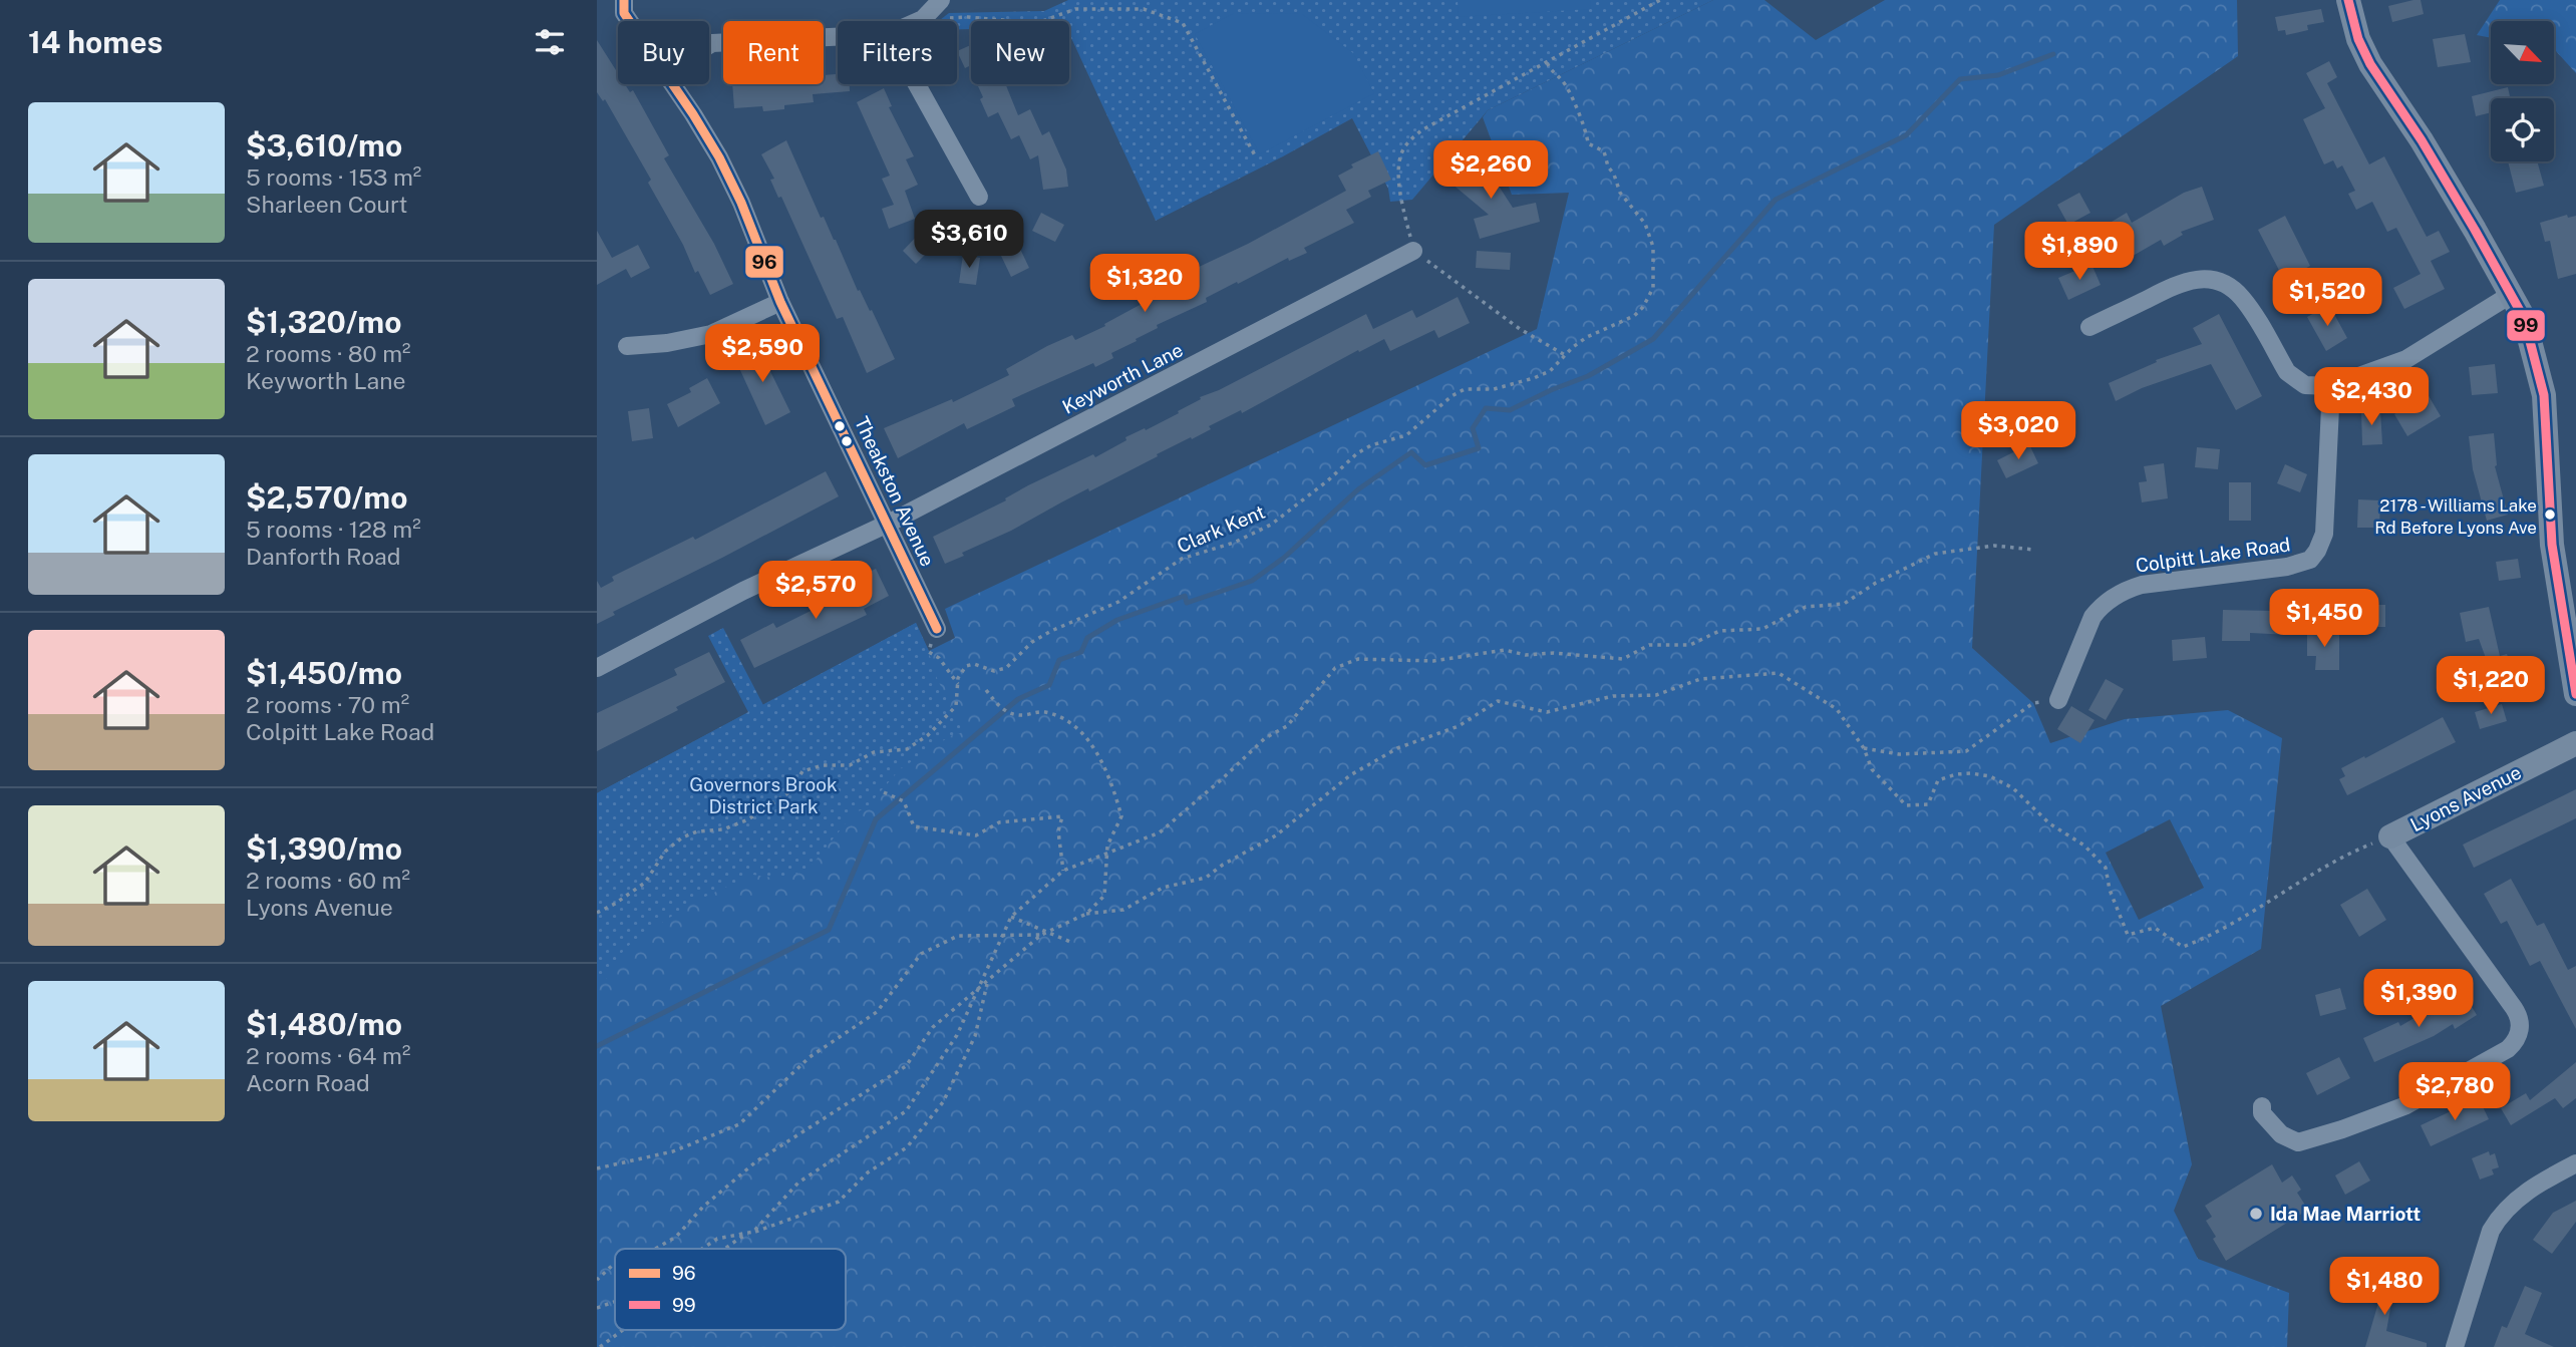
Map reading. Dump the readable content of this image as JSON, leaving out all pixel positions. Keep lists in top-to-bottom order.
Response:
{
  "streets": {
    "main road": ["Lyons Avenue"],
    "street": ["Keyworth Lane", "Theakston Avenue", "Colpitt Lake Road"],
    "path": ["Clark Kent"]
  },
  "crossings": [
    ["Keyworth Lane", "Theakston Avenue"]
  ],
  "parks": ["Governors Brook District Park"],
  "places": ["2178 - Williams Lake Rd Before Lyons Ave", "Ida Mae Marriott"],
  "lines": ["transit line 96", "transit line 99"],
  "legend": ["96", "99"],
  "north": "bottom right",
  "page": {
    "heading": "14 homes",
    "chip": [
      "Buy",
      "Rent",
      "Filters",
      "New"
    ],
    "list": [
      {
        "name": "$3,610/mo",
        "note": "5 rooms · 153 m² · Sharleen Court"
      },
      {
        "name": "$1,320/mo",
        "note": "2 rooms · 80 m² · Keyworth Lane"
      },
      {
        "name": "$2,570/mo",
        "note": "5 rooms · 128 m² · Danforth Road"
      },
      {
        "name": "$1,450/mo",
        "note": "2 rooms · 70 m² · Colpitt Lake Road"
      },
      {
        "name": "$1,390/mo",
        "note": "2 rooms · 60 m² · Lyons Avenue"
      },
      {
        "name": "$1,480/mo",
        "note": "2 rooms · 64 m² · Acorn Road"
      }
    ],
    "price": [
      "$2,260",
      "$3,610",
      "$1,890",
      "$1,320",
      "$1,520",
      "$2,590",
      "$2,430",
      "$3,020",
      "$2,570",
      "$1,450",
      "$1,220",
      "$1,390",
      "$2,780",
      "$1,480"
    ]
  }
}
